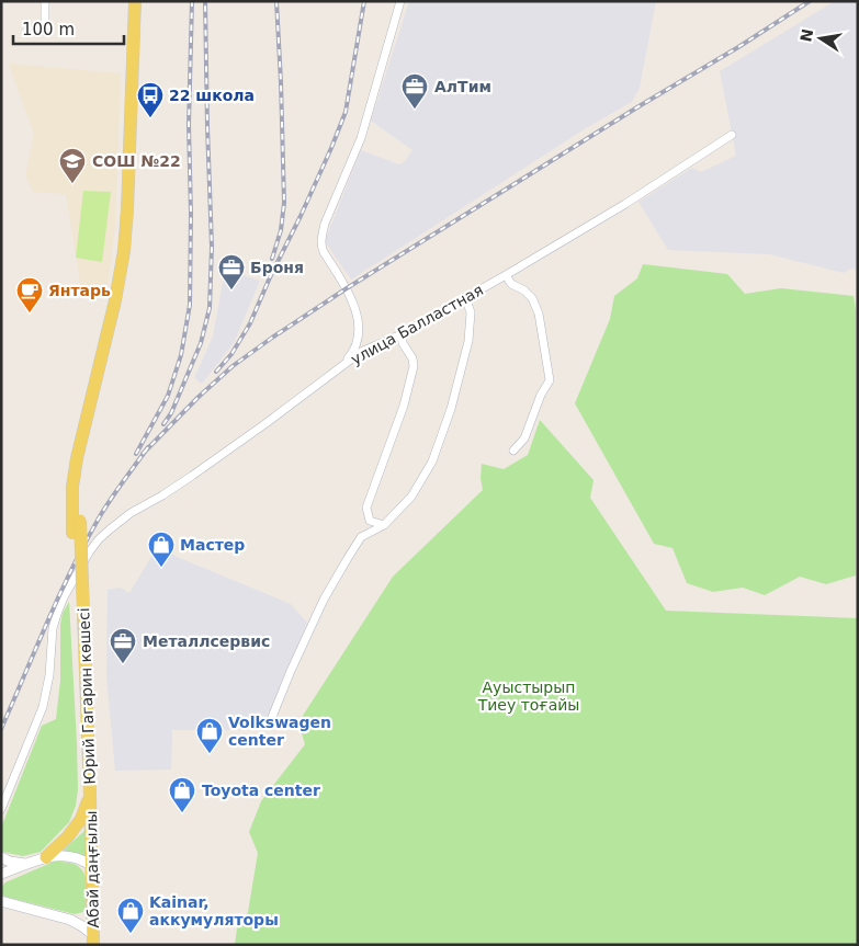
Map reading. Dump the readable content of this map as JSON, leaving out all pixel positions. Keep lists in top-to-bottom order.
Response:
{
  "streets": {
    "main road": ["Юрий Гагарин көшесі", "Абай даңғылы"],
    "street": ["улица Балластная"]
  },
  "crossings": [
    ["Юрий Гагарин көшесі", "Абай даңғылы"]
  ],
  "parks": ["Ауыстырып Тиеу тоғайы"],
  "places": {
    "office": ["АлТим", "Броня", "Металлсервис"],
    "bus stop": ["22 школа"],
    "school or university": ["СОШ №22"],
    "cafe": ["Янтарь"],
    "shop": [
      "Мастер",
      "Volkswagen center",
      "Toyota center",
      "Kainar, аккумуляторы"
    ]
  },
  "scale_bar": "100 m",
  "north": "left"
}
